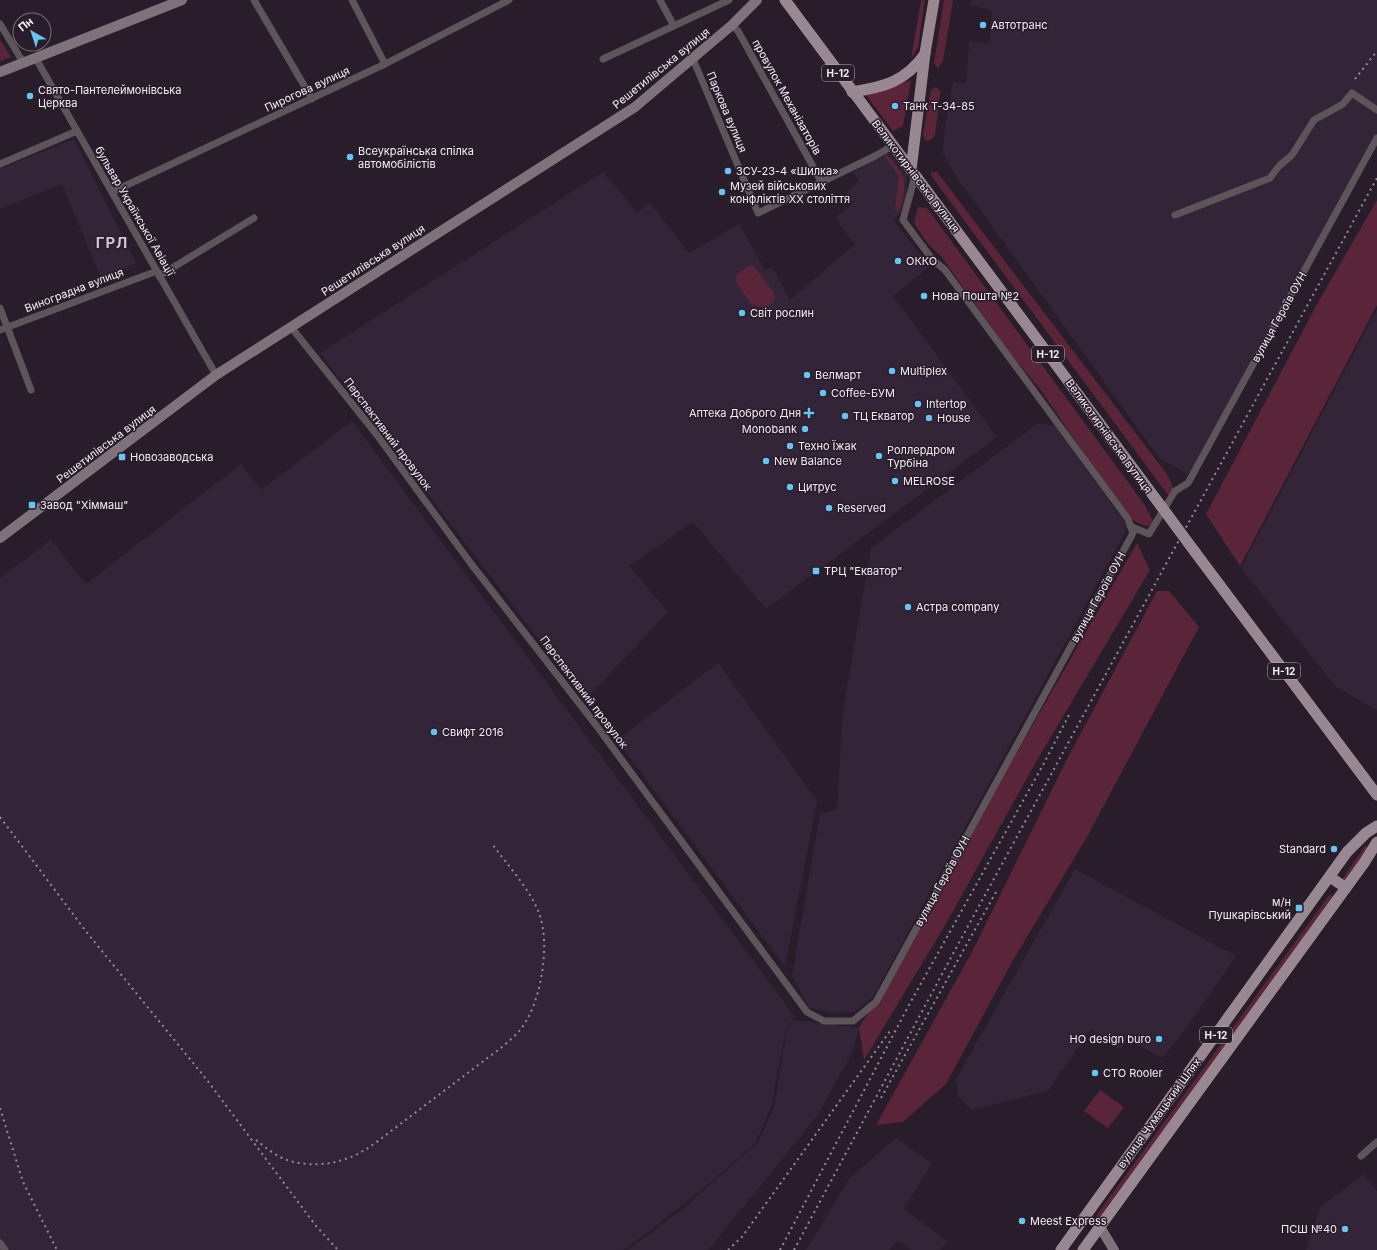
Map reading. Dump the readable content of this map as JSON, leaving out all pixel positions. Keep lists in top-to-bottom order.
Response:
{
  "streets": {
    "main road": ["Н-12", "Великотирнівська вулиця", "вулиця Чумацький Шлях"],
    "street": [
      "Решетилівська вулиця",
      "Пирогова вулиця",
      "провулок Механізаторів",
      "Паркова вулиця",
      "бульвар Української Авіації",
      "Виноградна вулиця",
      "вулиця Героїв ОУН",
      "Перспективний провулок"
    ]
  },
  "crossings": [
    ["Решетилівська вулиця", "провулок Механізаторів"],
    ["Решетилівська вулиця", "Паркова вулиця"],
    ["Решетилівська вулиця", "бульвар Української Авіації"],
    ["Решетилівська вулиця", "Перспективний провулок"],
    ["Пирогова вулиця", "бульвар Української Авіації"],
    ["провулок Механізаторів", "Паркова вулиця"],
    ["Паркова вулиця", "Великотирнівська вулиця"],
    ["бульвар Української Авіації", "Виноградна вулиця"],
    ["вулиця Героїв ОУН", "Перспективний провулок"]
  ],
  "districts": ["ГРЛ"],
  "places": {
    "other": [
      "Автотранс",
      "Свято-Пантелеймонівська Церква",
      "Танк Т-34-85",
      "Всеукраїнська спілка автомобілістів",
      "ЗСУ-23-4 «Шилка»",
      "Музей військових конфліктів ХХ століття",
      "ОККО",
      "Нова Пошта №2",
      "Світ рослин",
      "Multiplex",
      "Велмарт",
      "Coffee-БУМ",
      "Intertop",
      "ТЦ Екватор",
      "House",
      "Monobank",
      "Техно Їжак",
      "Роллердром Турбіна",
      "New Balance",
      "MELROSE",
      "Цитрус",
      "Reserved",
      "Астра company",
      "Свифт 2016",
      "Standard",
      "HO design buro",
      "СТО Rooler",
      "Meest Express",
      "ПСШ №40"
    ],
    "health": ["Аптека Доброго Дня"],
    "transit": [
      "Новозаводська",
      "Завод \"Хіммаш\"",
      "ТРЦ \"Екватор\"",
      "м/н Пушкарівський"
    ]
  },
  "north": "top left"
}
